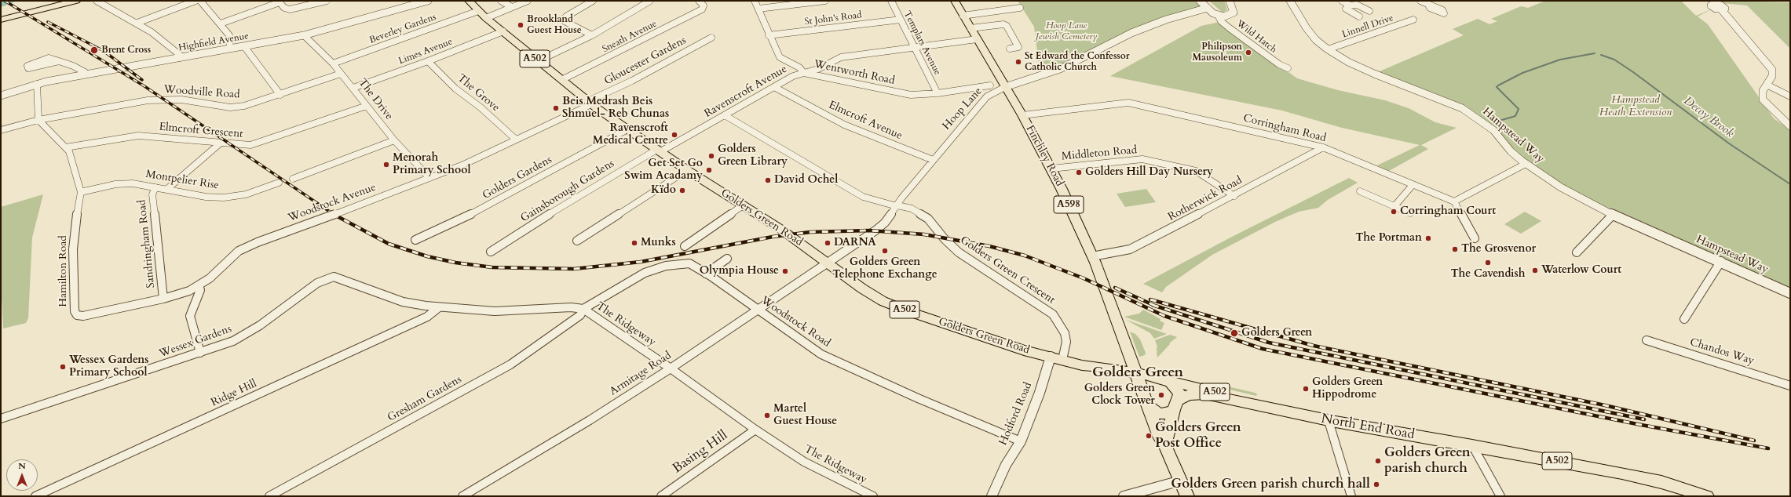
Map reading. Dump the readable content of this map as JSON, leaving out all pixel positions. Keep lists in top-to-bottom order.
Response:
{
  "streets": {
    "main road": [
      "A502",
      "Finchley Road",
      "A598",
      "Golders Green Road",
      "North End Road"
    ],
    "street": [
      "St John's Road",
      "Linnell Drive",
      "Beverley Gardens",
      "Sneath Avenue",
      "Wild Hatch",
      "Highfield Avenue",
      "Templars Avenue",
      "Limes Avenue",
      "Gloucester Gardens",
      "Wentworth Road",
      "Ravenscroft Avenue",
      "Woodville Road",
      "The Grove",
      "The Drive",
      "Hoop Lane",
      "Elmcroft Avenue",
      "Corringham Road",
      "Elmcroft Crescent",
      "Hampstead Way",
      "Middleton Road",
      "Golders Gardens",
      "Montpelier Rise",
      "Gainsborough Gardens",
      "Rotherwick Road",
      "Woodstock Avenue",
      "Sandringham Road",
      "Golders Green Crescent",
      "Hamilton Road",
      "Woodstock Road",
      "The Ridgeway",
      "Wessex Gardens",
      "Chandos Way",
      "Armitage Road",
      "Ridge Hill",
      "Gresham Gardens",
      "Hodford Road",
      "Basing Hill"
    ]
  },
  "crossings": [
    ["St John's Road", "Templars Avenue"],
    ["St John's Road", "Wentworth Road"],
    ["Linnell Drive", "Hampstead Way"],
    ["Beverley Gardens", "The Drive"],
    ["Beverley Gardens", "Golders Green Road"],
    ["Sneath Avenue", "Golders Green Road"],
    ["Highfield Avenue", "The Drive"],
    ["Templars Avenue", "Wentworth Road"],
    ["Templars Avenue", "Ravenscroft Avenue"],
    ["Limes Avenue", "The Grove"],
    ["Limes Avenue", "The Drive"],
    ["Limes Avenue", "Golders Green Road"],
    ["A502", "Finchley Road"],
    ["A502", "Golders Green Road"],
    ["A502", "North End Road"],
    ["Gloucester Gardens", "Woodstock Avenue"],
    ["Gloucester Gardens", "Golders Green Road"],
    ["Wentworth Road", "Ravenscroft Avenue"],
    ["Ravenscroft Avenue", "Elmcroft Avenue"],
    ["Ravenscroft Avenue", "Finchley Road"],
    ["Ravenscroft Avenue", "Gainsborough Gardens"],
    ["Ravenscroft Avenue", "Golders Green Road"],
    ["Ravenscroft Avenue", "Golders Green Crescent"],
    ["Woodville Road", "The Drive"],
    ["Woodville Road", "Hamilton Road"],
    ["The Grove", "Woodstock Avenue"],
    ["The Drive", "Elmcroft Crescent"],
    ["The Drive", "Woodstock Avenue"],
    ["Hoop Lane", "Elmcroft Avenue"],
    ["Hoop Lane", "Finchley Road"],
    ["Hoop Lane", "Golders Green Road"],
    ["Hoop Lane", "Golders Green Crescent"],
    ["Hoop Lane", "Armitage Road"],
    ["Corringham Road", "Finchley Road"],
    ["Corringham Road", "Rotherwick Road"],
    ["Elmcroft Crescent", "Hamilton Road"],
    ["Middleton Road", "Finchley Road"],
    ["Middleton Road", "Rotherwick Road"],
    ["Finchley Road", "Rotherwick Road"],
    ["Finchley Road", "Golders Green Road"],
    ["Finchley Road", "North End Road"],
    ["Golders Gardens", "Golders Green Road"],
    ["Montpelier Rise", "Sandringham Road"],
    ["Montpelier Rise", "Hamilton Road"],
    ["Gainsborough Gardens", "Golders Green Road"],
    ["Woodstock Avenue", "Golders Green Road"],
    ["Woodstock Avenue", "Sandringham Road"],
    ["Woodstock Avenue", "Hamilton Road"],
    ["Golders Green Road", "Golders Green Crescent"],
    ["Golders Green Road", "Armitage Road"],
    ["Golders Green Road", "Hodford Road"],
    ["Golders Green Road", "North End Road"],
    ["Golders Green Crescent", "Hodford Road"],
    ["Woodstock Road", "The Ridgeway"],
    ["Woodstock Road", "Armitage Road"],
    ["Woodstock Road", "Gresham Gardens"],
    ["Woodstock Road", "Hodford Road"],
    ["The Ridgeway", "Wessex Gardens"],
    ["The Ridgeway", "Armitage Road"],
    ["The Ridgeway", "Ridge Hill"],
    ["The Ridgeway", "Gresham Gardens"],
    ["The Ridgeway", "Basing Hill"]
  ],
  "districts": ["Golders Green"],
  "water": ["Decoy Brook"],
  "parks": ["Hoop Lane Jewish Cemetery", "Hampstead Heath Extension"],
  "places": [
    "Brookland Guest House",
    "Brent Cross",
    "Philipson Mausoleum",
    "St Edward the Confessor Catholic Church",
    "Beis Medrash Beis Shmuel- Reb Chunas",
    "Ravenscroft Medical Centre",
    "Golders Green Library",
    "Menorah Primary School",
    "Get Set Go Swim Acadamy",
    "Golders Hill Day Nursery",
    "David Ochel",
    "Kïdo",
    "Corringham Court",
    "The Portman",
    "Munks",
    "DARNA",
    "The Grosvenor",
    "Golders Green Telephone Exchange",
    "The Cavendish",
    "Waterlow Court",
    "Olympia House",
    "Golders Green",
    "Wessex Gardens Primary School",
    "Golders Green Hippodrome",
    "Golders Green Clock Tower",
    "Martel Guest House",
    "Golders Green Post Office",
    "Golders Green parish church",
    "Golders Green parish church hall"
  ],
  "north": "top"
}
